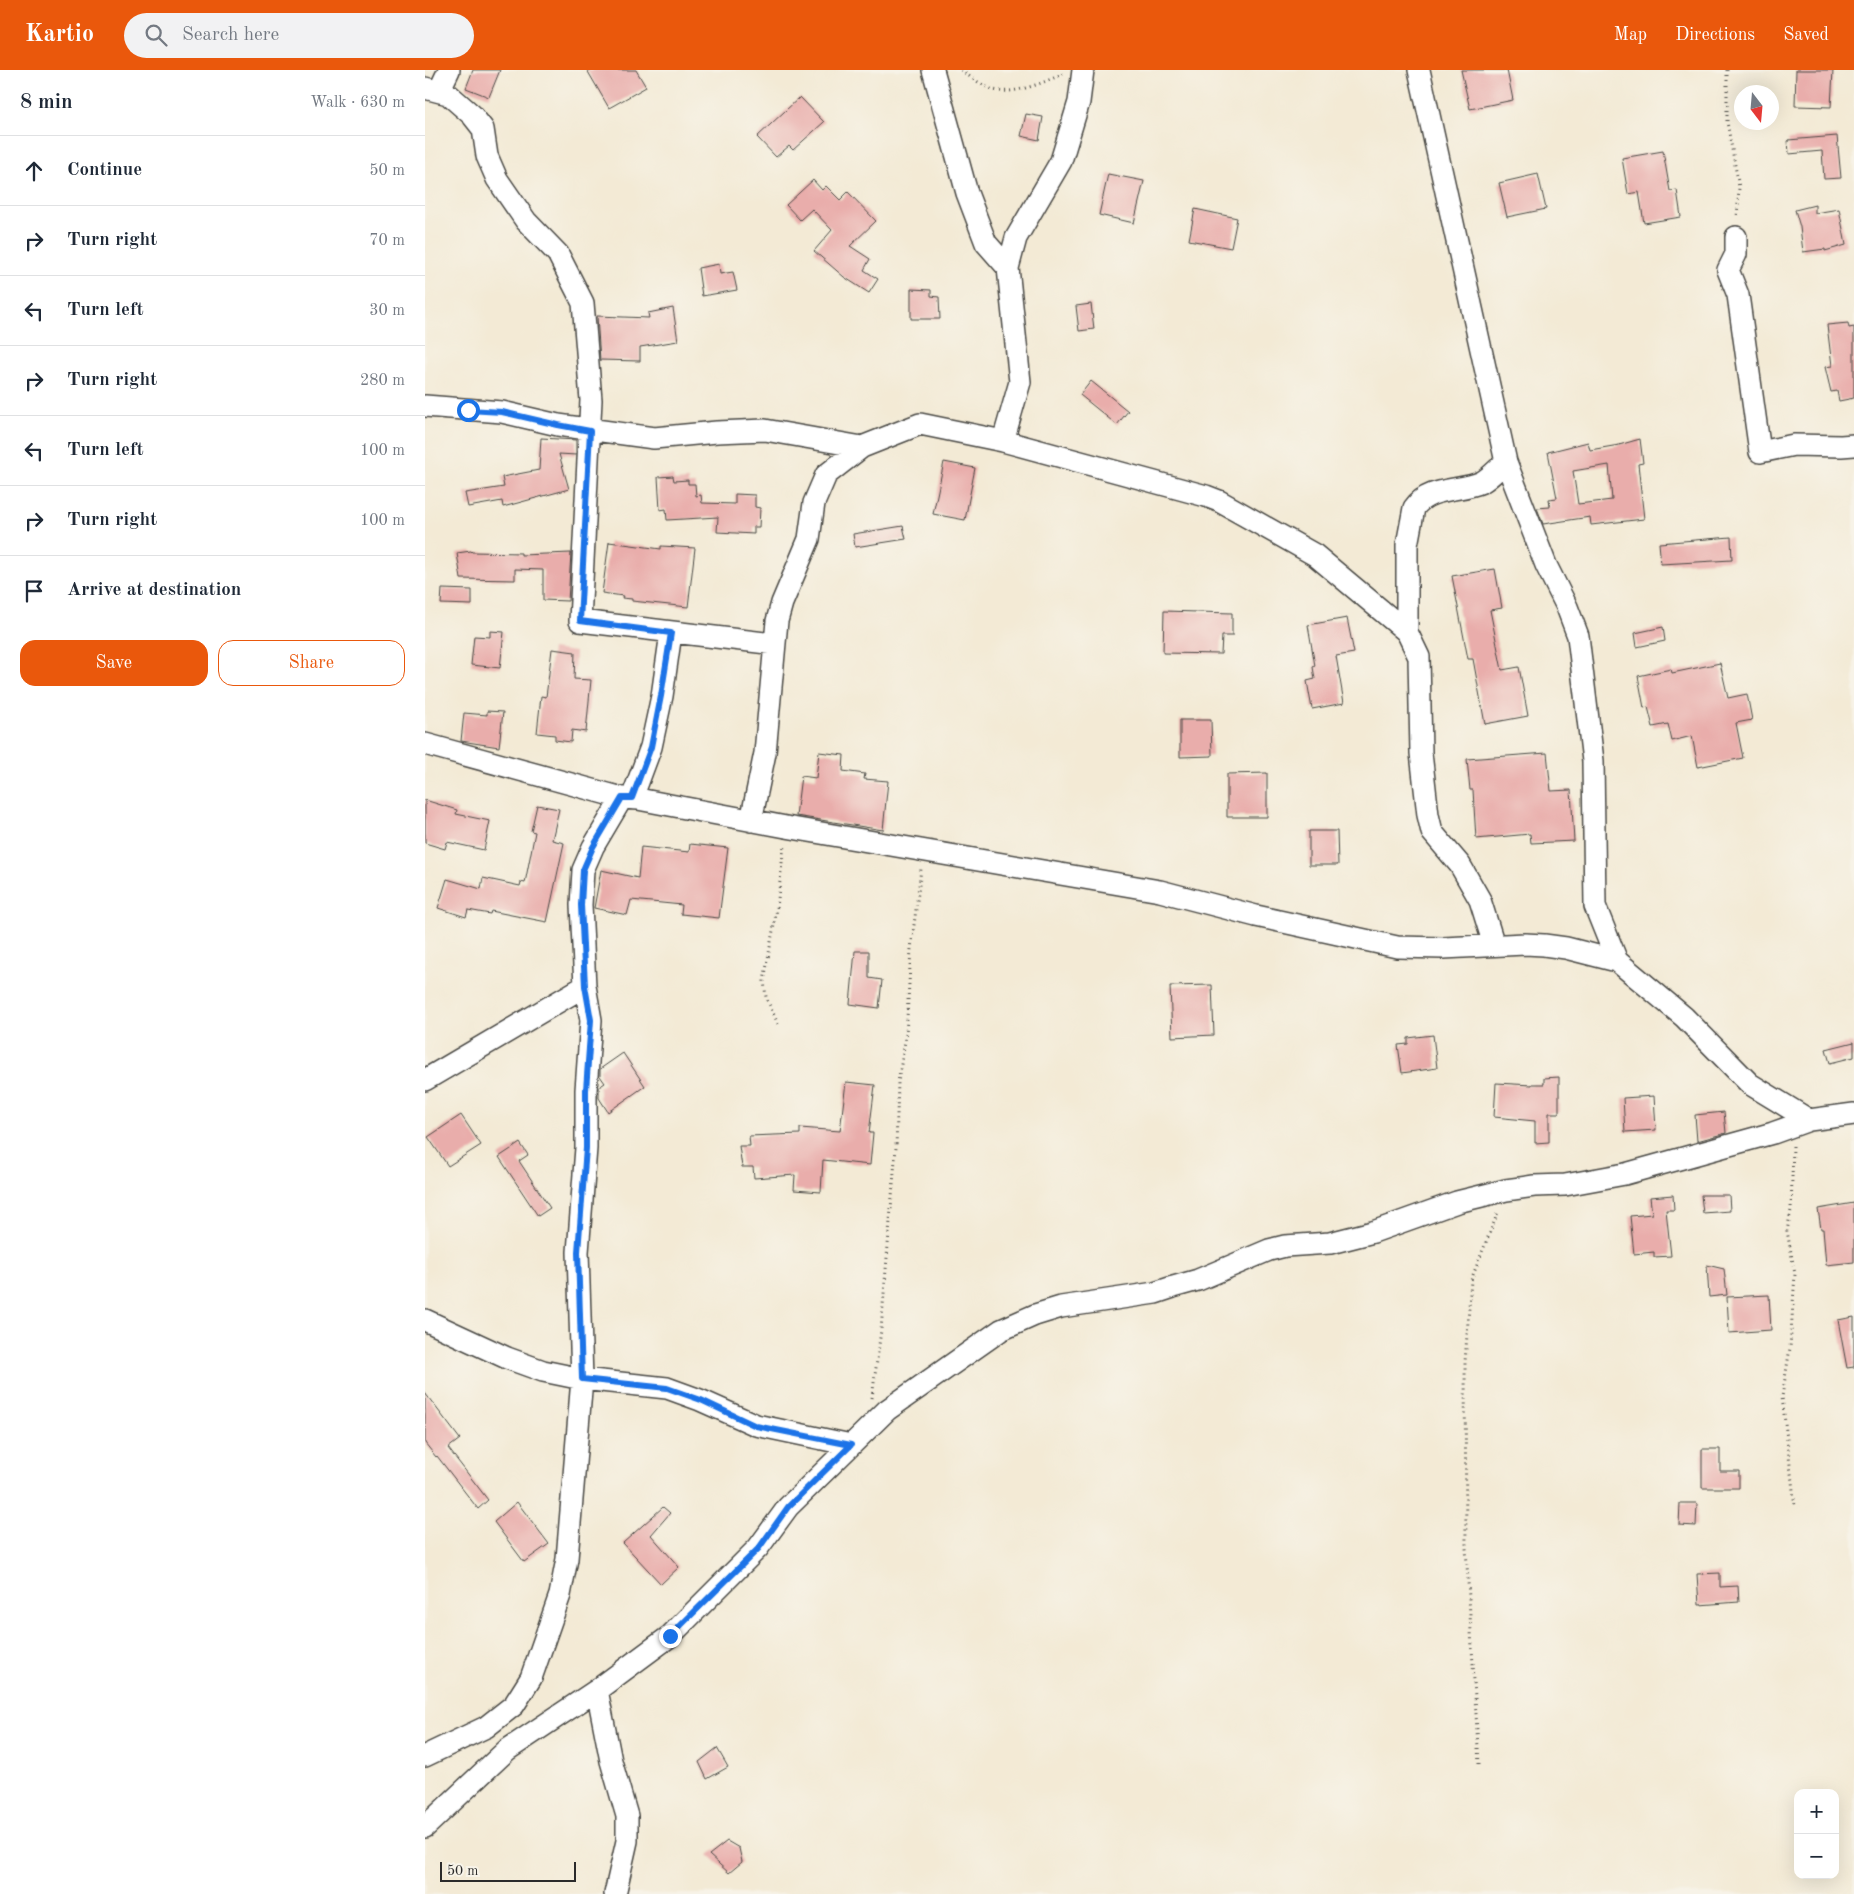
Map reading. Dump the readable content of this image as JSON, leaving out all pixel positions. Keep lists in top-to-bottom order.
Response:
{
  "scale_bar": "50 m",
  "north": "bottom",
  "page": {
    "header": "Kartio",
    "search": "Search here",
    "nav": ["Map", "Directions", "Saved"],
    "heading": ["8 min", "Walk · 630 m"],
    "list": [
      ["Continue", "50 m"],
      ["Turn right", "70 m"],
      ["Turn left", "30 m"],
      ["Turn right", "280 m"],
      ["Turn left", "100 m"],
      ["Turn right", "100 m"],
      "Arrive at destination"
    ],
    "buttons": ["Save", "Share"],
    "map_buttons": ["+", "−"],
    "scale": "50 m"
  }
}
